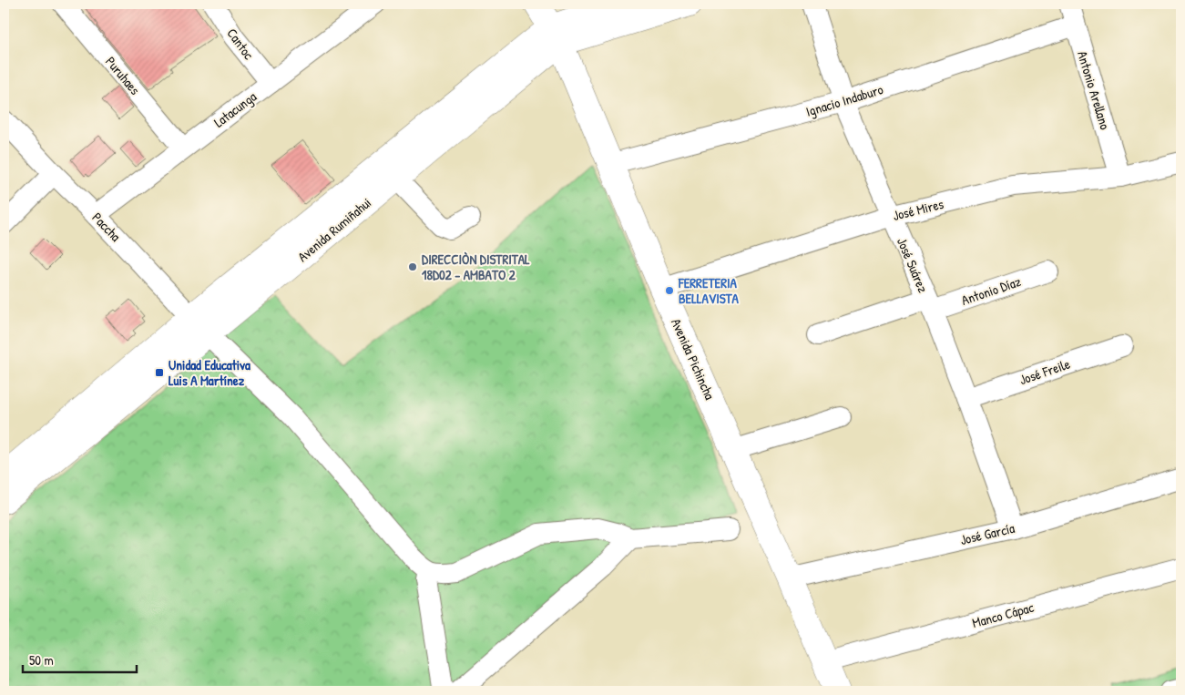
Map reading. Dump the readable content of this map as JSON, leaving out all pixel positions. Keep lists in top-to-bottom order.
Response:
{
  "streets": {
    "main road": ["Avenida Rumiñahui", "Avenida Pichincha"],
    "street": [
      "Cantoc",
      "Puruhaes",
      "Antonio Arellano",
      "Ignacio Indaburo",
      "Latacunga",
      "José Mires",
      "Paccha",
      "José Suárez",
      "Antonio Díaz",
      "José Freile",
      "José García",
      "Manco Cápac"
    ]
  },
  "crossings": [
    ["Cantoc", "Latacunga"],
    ["Puruhaes", "Latacunga"],
    ["Antonio Arellano", "Ignacio Indaburo"],
    ["Antonio Arellano", "José Mires"],
    ["Ignacio Indaburo", "José Suárez"],
    ["Ignacio Indaburo", "Avenida Pichincha"],
    ["Latacunga", "Paccha"],
    ["José Mires", "José Suárez"],
    ["José Mires", "Avenida Pichincha"],
    ["Paccha", "Avenida Rumiñahui"],
    ["Avenida Rumiñahui", "Avenida Pichincha"],
    ["José Suárez", "Antonio Díaz"],
    ["José Suárez", "José Freile"],
    ["José Suárez", "José García"],
    ["Avenida Pichincha", "José García"],
    ["Avenida Pichincha", "Manco Cápac"]
  ],
  "places": {
    "other": ["DIRECCIÒN DISTRITAL 18D02 - AMBATO 2", "FERRETERIA BELLAVISTA"],
    "transit": ["Unidad Educativa Luis A Martínez"]
  },
  "scale_bar": "50 m"
}
